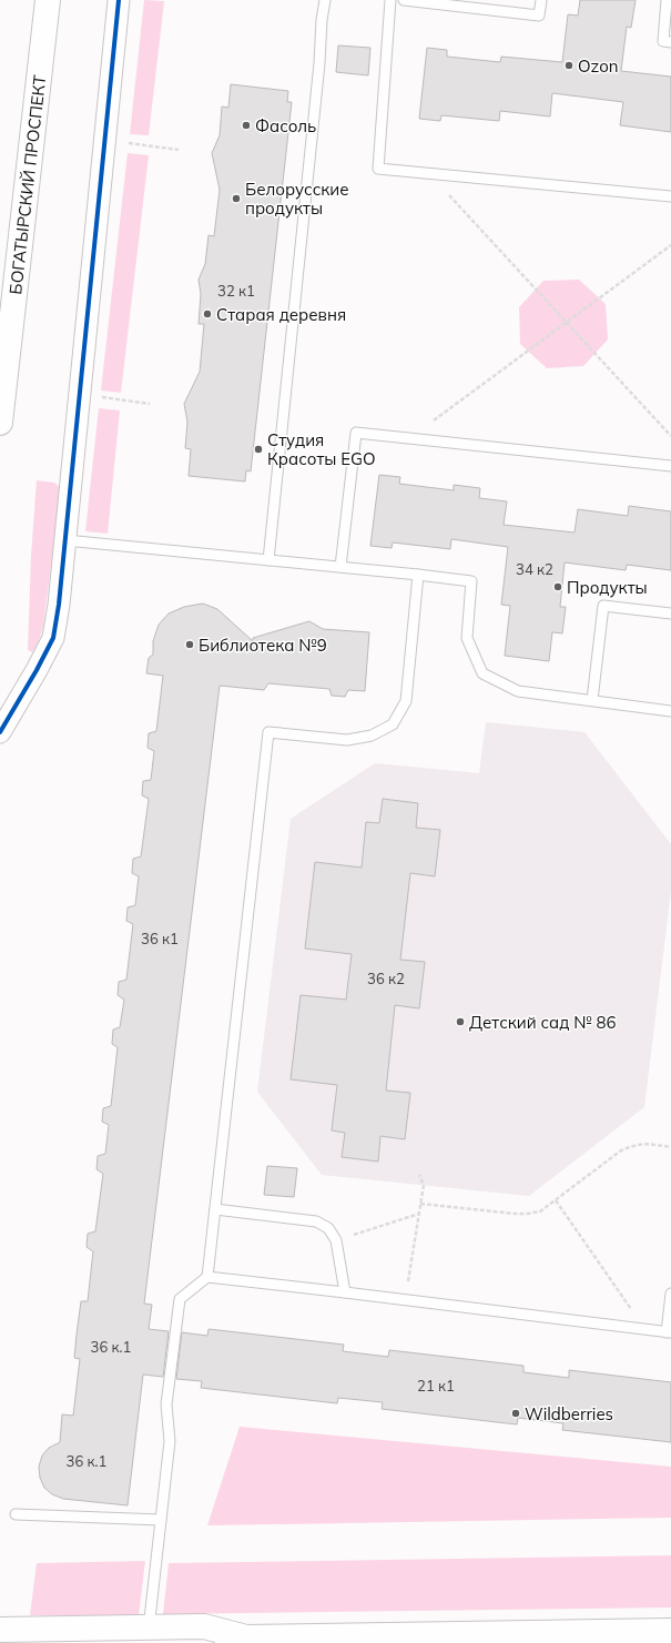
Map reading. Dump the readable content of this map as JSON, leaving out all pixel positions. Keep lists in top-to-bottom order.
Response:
{
  "streets": {
    "main road": ["БОГАТЫРСКИЙ ПРОСПЕКТ"]
  },
  "places": [
    "Ozon",
    "Фасоль",
    "Белорусские продукты",
    "Старая деревня",
    "Студия Красоты EGO",
    "Продукты",
    "Библиотека №9",
    "Детский сад № 86",
    "Wildberries"
  ],
  "house_numbers": [
    "32 к1",
    "34 к2",
    "36 к1",
    "36 к2",
    "36 к.1",
    "21 к1",
    "36 к.1"
  ]
}
